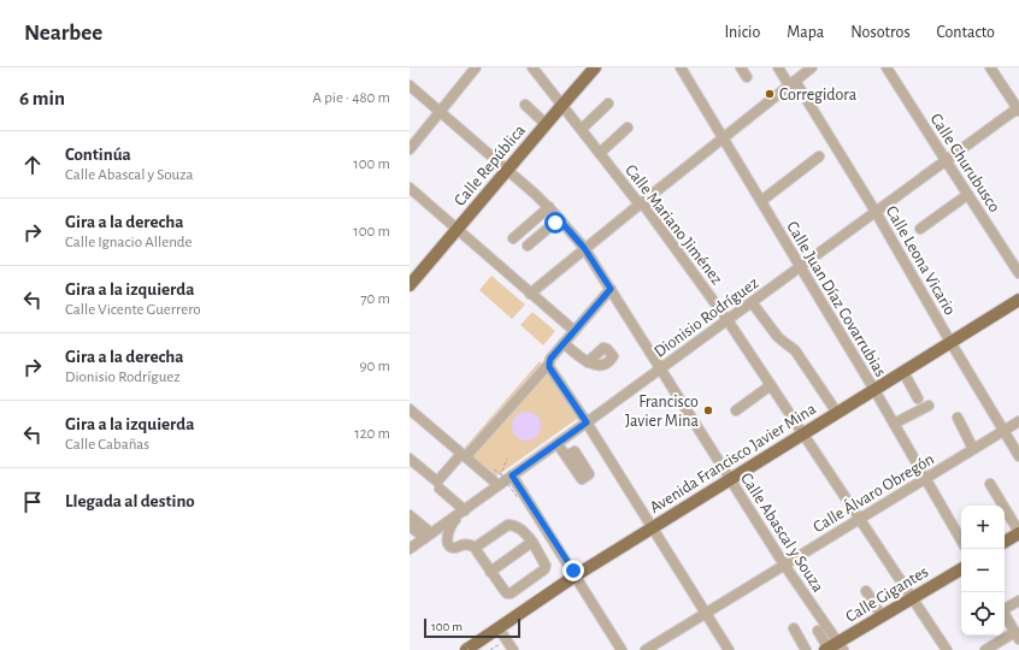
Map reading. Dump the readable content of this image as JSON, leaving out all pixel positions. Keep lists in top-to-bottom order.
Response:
{
  "streets": {
    "main road": ["Calle República", "Avenida Francisco Javier Mina", "Calle Gigantes"],
    "street": [
      "Calle Churubusco",
      "Calle Mariano Jiménez",
      "Calle Leona Vicario",
      "Calle Juan Díaz Covarrubias",
      "Dionisio Rodríguez",
      "Calle Álvaro Obregón",
      "Calle Abascal y Souza"
    ]
  },
  "crossings": [
    ["Calle Churubusco", "Dionisio Rodríguez"],
    ["Calle República", "Calle Mariano Jiménez"],
    ["Calle República", "Calle Abascal y Souza"],
    ["Calle Mariano Jiménez", "Dionisio Rodríguez"],
    ["Calle Mariano Jiménez", "Avenida Francisco Javier Mina"],
    ["Calle Mariano Jiménez", "Calle Álvaro Obregón"],
    ["Calle Mariano Jiménez", "Calle Gigantes"],
    ["Calle Leona Vicario", "Dionisio Rodríguez"],
    ["Calle Leona Vicario", "Avenida Francisco Javier Mina"],
    ["Calle Leona Vicario", "Calle Álvaro Obregón"],
    ["Calle Juan Díaz Covarrubias", "Dionisio Rodríguez"],
    ["Calle Juan Díaz Covarrubias", "Avenida Francisco Javier Mina"],
    ["Calle Juan Díaz Covarrubias", "Calle Álvaro Obregón"],
    ["Dionisio Rodríguez", "Calle Abascal y Souza"],
    ["Avenida Francisco Javier Mina", "Calle Abascal y Souza"],
    ["Calle Álvaro Obregón", "Calle Abascal y Souza"],
    ["Calle Abascal y Souza", "Calle Gigantes"]
  ],
  "places": ["Corregidora", "Francisco Javier Mina"],
  "scale_bar": "100 m",
  "page": {
    "header": "Nearbee",
    "nav": [
      "Inicio",
      "Mapa",
      "Nosotros",
      "Contacto"
    ],
    "heading": ["6 min", "A pie · 480 m"],
    "list": [
      ["Continúa", "Calle Abascal y Souza", "100 m"],
      ["Gira a la derecha", "Calle Ignacio Allende", "100 m"],
      ["Gira a la izquierda", "Calle Vicente Guerrero", "70 m"],
      ["Gira a la derecha", "Dionisio Rodríguez", "90 m"],
      ["Gira a la izquierda", "Calle Cabañas", "120 m"],
      "Llegada al destino"
    ],
    "map_buttons": ["+", "−"],
    "scale": "100 m"
  }
}
